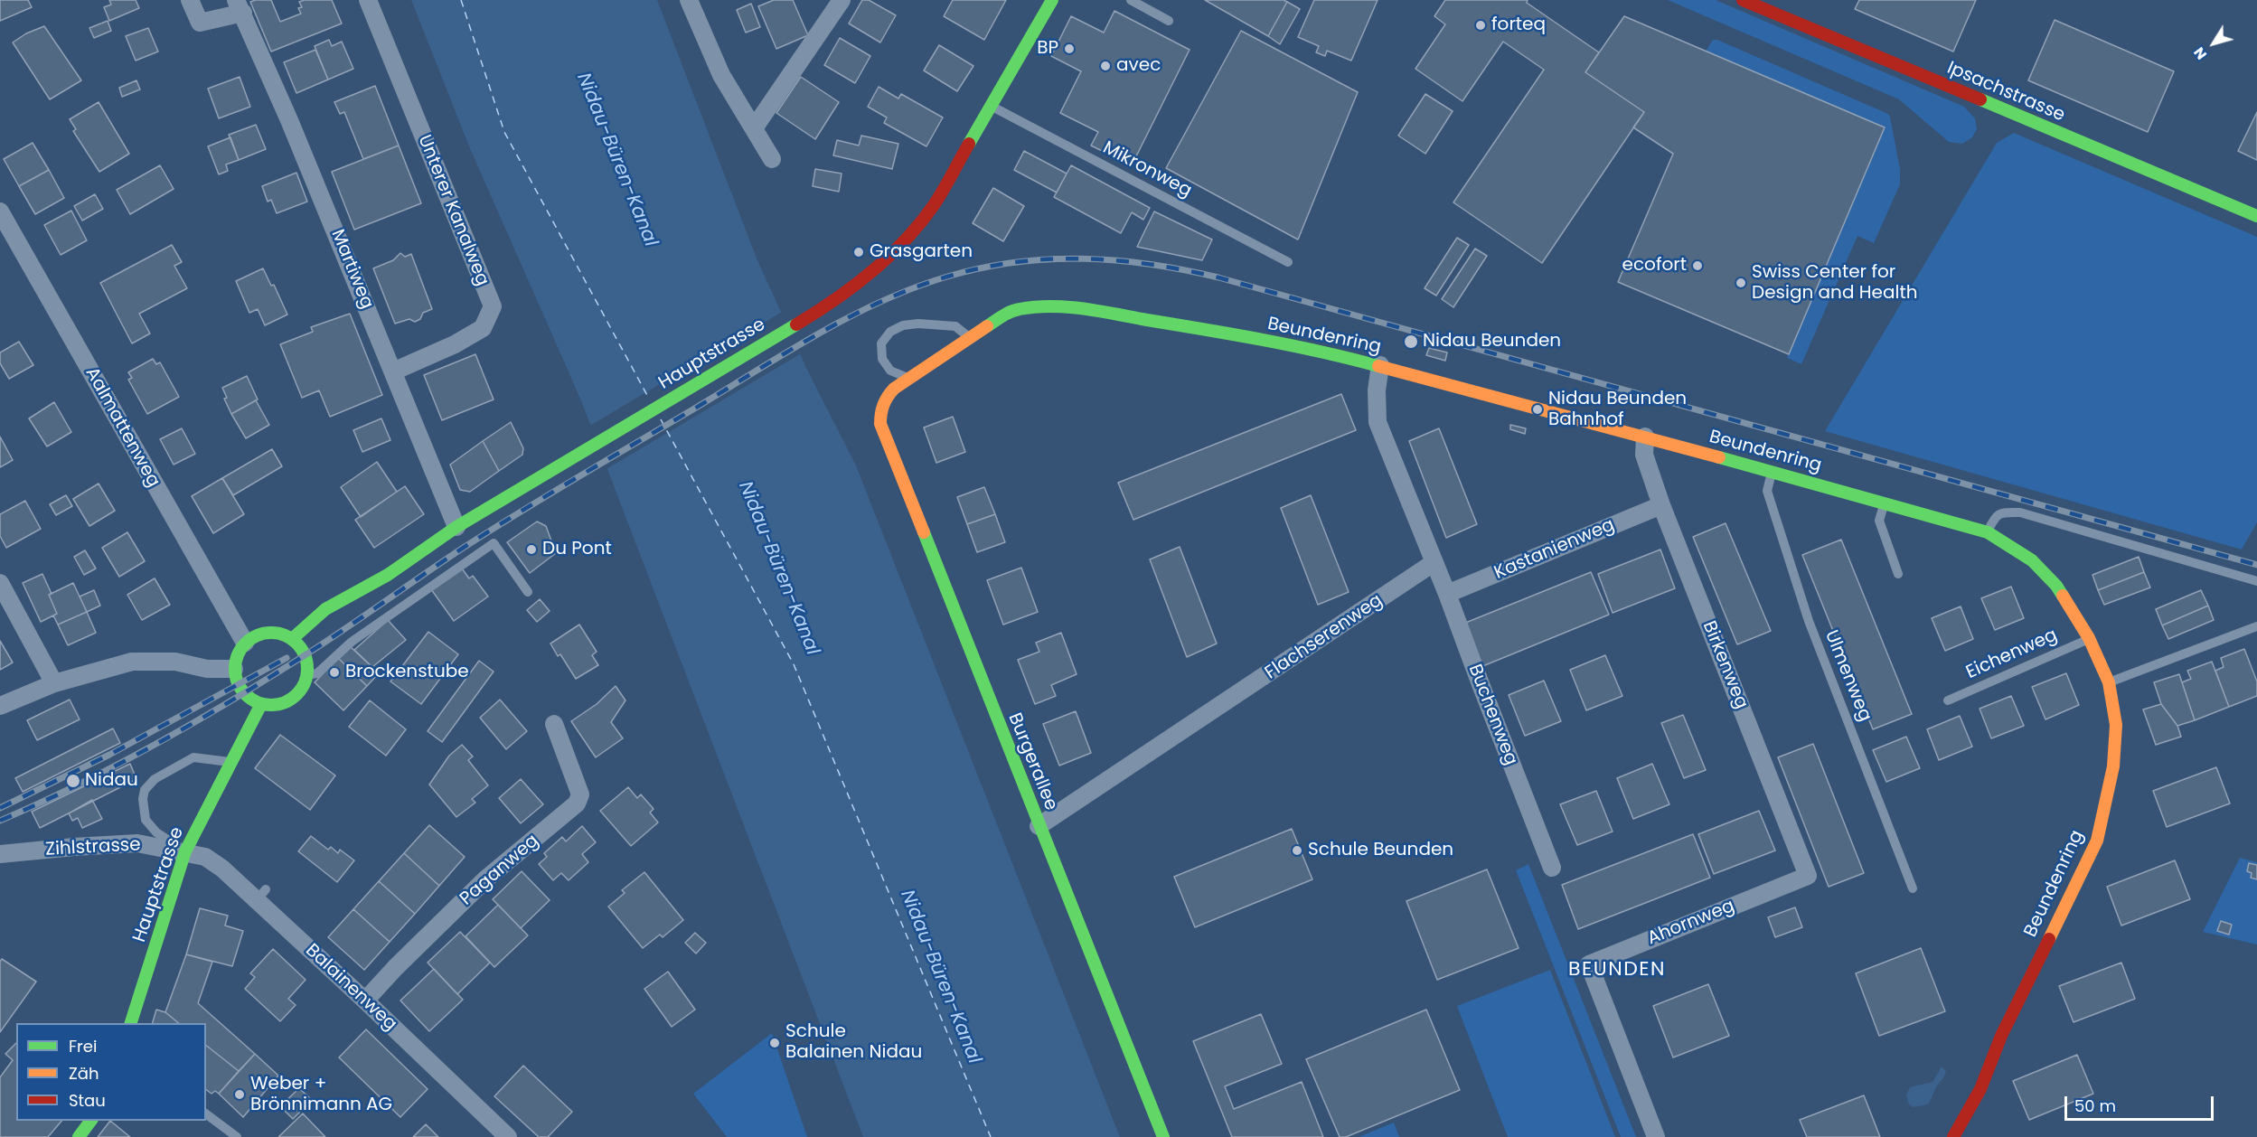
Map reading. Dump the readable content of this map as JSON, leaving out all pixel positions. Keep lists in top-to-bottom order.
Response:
{
  "streets": {
    "street": [
      "Ipsachstrasse",
      "Unterer Kanalweg",
      "Martiweg",
      "Beundenring",
      "Hauptstrasse",
      "Aalmattenweg",
      "Kastanienweg",
      "Flachserenweg",
      "Birkenweg",
      "Buchenweg",
      "Burgerallee",
      "Zihlstrasse",
      "Paganweg",
      "Ahornweg",
      "Balainenweg"
    ],
    "lane": ["Mikronweg", "Eichenweg", "Ulmenweg"]
  },
  "crossings": [
    ["Mikronweg", "Hauptstrasse"],
    ["Unterer Kanalweg", "Martiweg"],
    ["Martiweg", "Hauptstrasse"],
    ["Beundenring", "Eichenweg"],
    ["Beundenring", "Birkenweg"],
    ["Beundenring", "Ulmenweg"],
    ["Beundenring", "Burgerallee"],
    ["Hauptstrasse", "Aalmattenweg"],
    ["Hauptstrasse", "Zihlstrasse"],
    ["Hauptstrasse", "Balainenweg"],
    ["Kastanienweg", "Birkenweg"],
    ["Kastanienweg", "Buchenweg"],
    ["Flachserenweg", "Buchenweg"],
    ["Flachserenweg", "Burgerallee"],
    ["Birkenweg", "Ahornweg"],
    ["Zihlstrasse", "Balainenweg"],
    ["Paganweg", "Balainenweg"]
  ],
  "districts": ["BEUNDEN"],
  "water": ["Nidau-Büren-Kanal"],
  "places": [
    "forteq",
    "BP",
    "avec",
    "Grasgarten",
    "ecofort",
    "Swiss Center for Design and Health",
    "Nidau Beunden",
    "Nidau Beunden Bahnhof",
    "Du Pont",
    "Brockenstube",
    "Nidau",
    "Schule Beunden",
    "Schule Balainen Nidau",
    "Weber + Brönnimann AG"
  ],
  "legend": ["Frei", "Zäh", "Stau"],
  "scale_bar": "50 m",
  "north": "bottom left"
}
